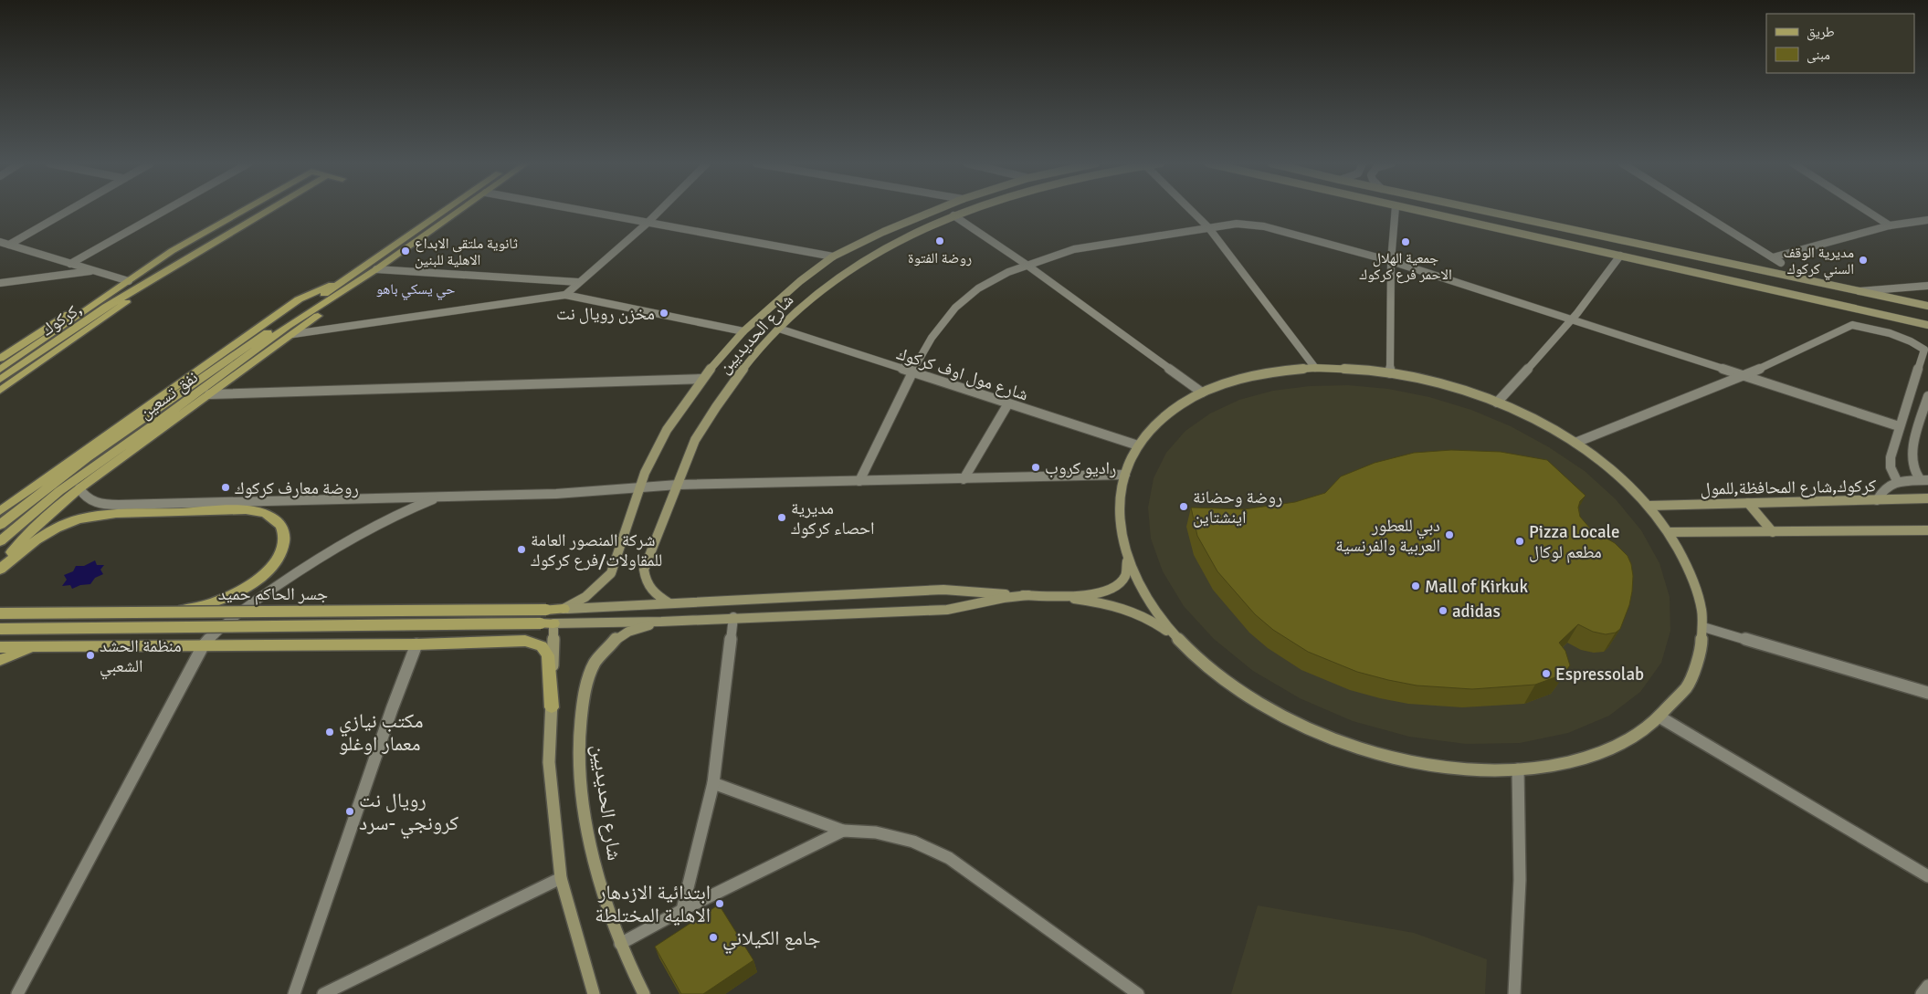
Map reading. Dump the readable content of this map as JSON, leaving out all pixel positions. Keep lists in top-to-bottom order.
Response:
{
  "streets": {
    "main road": ["كركوك,", "نفق تسعين", "جسر الحاكم حميد"],
    "street": ["شارع الحديديين", "شارع مول اوف كركوك", "كركوك,شارع المحافظة,للمول"]
  },
  "crossings": [
    ["شارع الحديديين", "شارع مول اوف كركوك"],
    ["شارع الحديديين", "جسر الحاكم حميد"]
  ],
  "districts": ["حي يسكي باهو"],
  "places": [
    "روضة الفتوة",
    "جمعية الهلال الاحمر فرع كركوك",
    "ثانوية ملتقى الابداع الاهلية للبنين",
    "مديرية الوقف السني كركوك",
    "مخزن رويال نت",
    "راديو كروب",
    "روضة معارف كركوك",
    "روضة وحضانة اينشتاين",
    "مديرية احصاء كركوك",
    "دبي للعطور العربية والفرنسية",
    "Pizza Locale مطعم لوكال",
    "شركة المنصور العامة للمقاولات/فرع كركوك",
    "Mall of Kirkuk",
    "adidas",
    "منظمة الحشد الشعبي",
    "Espressolab",
    "مكتب نيازي معمار اوغلو",
    "رويال نت كرونجي -سرد",
    "ابتدائية الازدهار الاهلية المختلطة",
    "جامع الكيلاني"
  ],
  "legend": ["طريق", "مبنى"]
}
